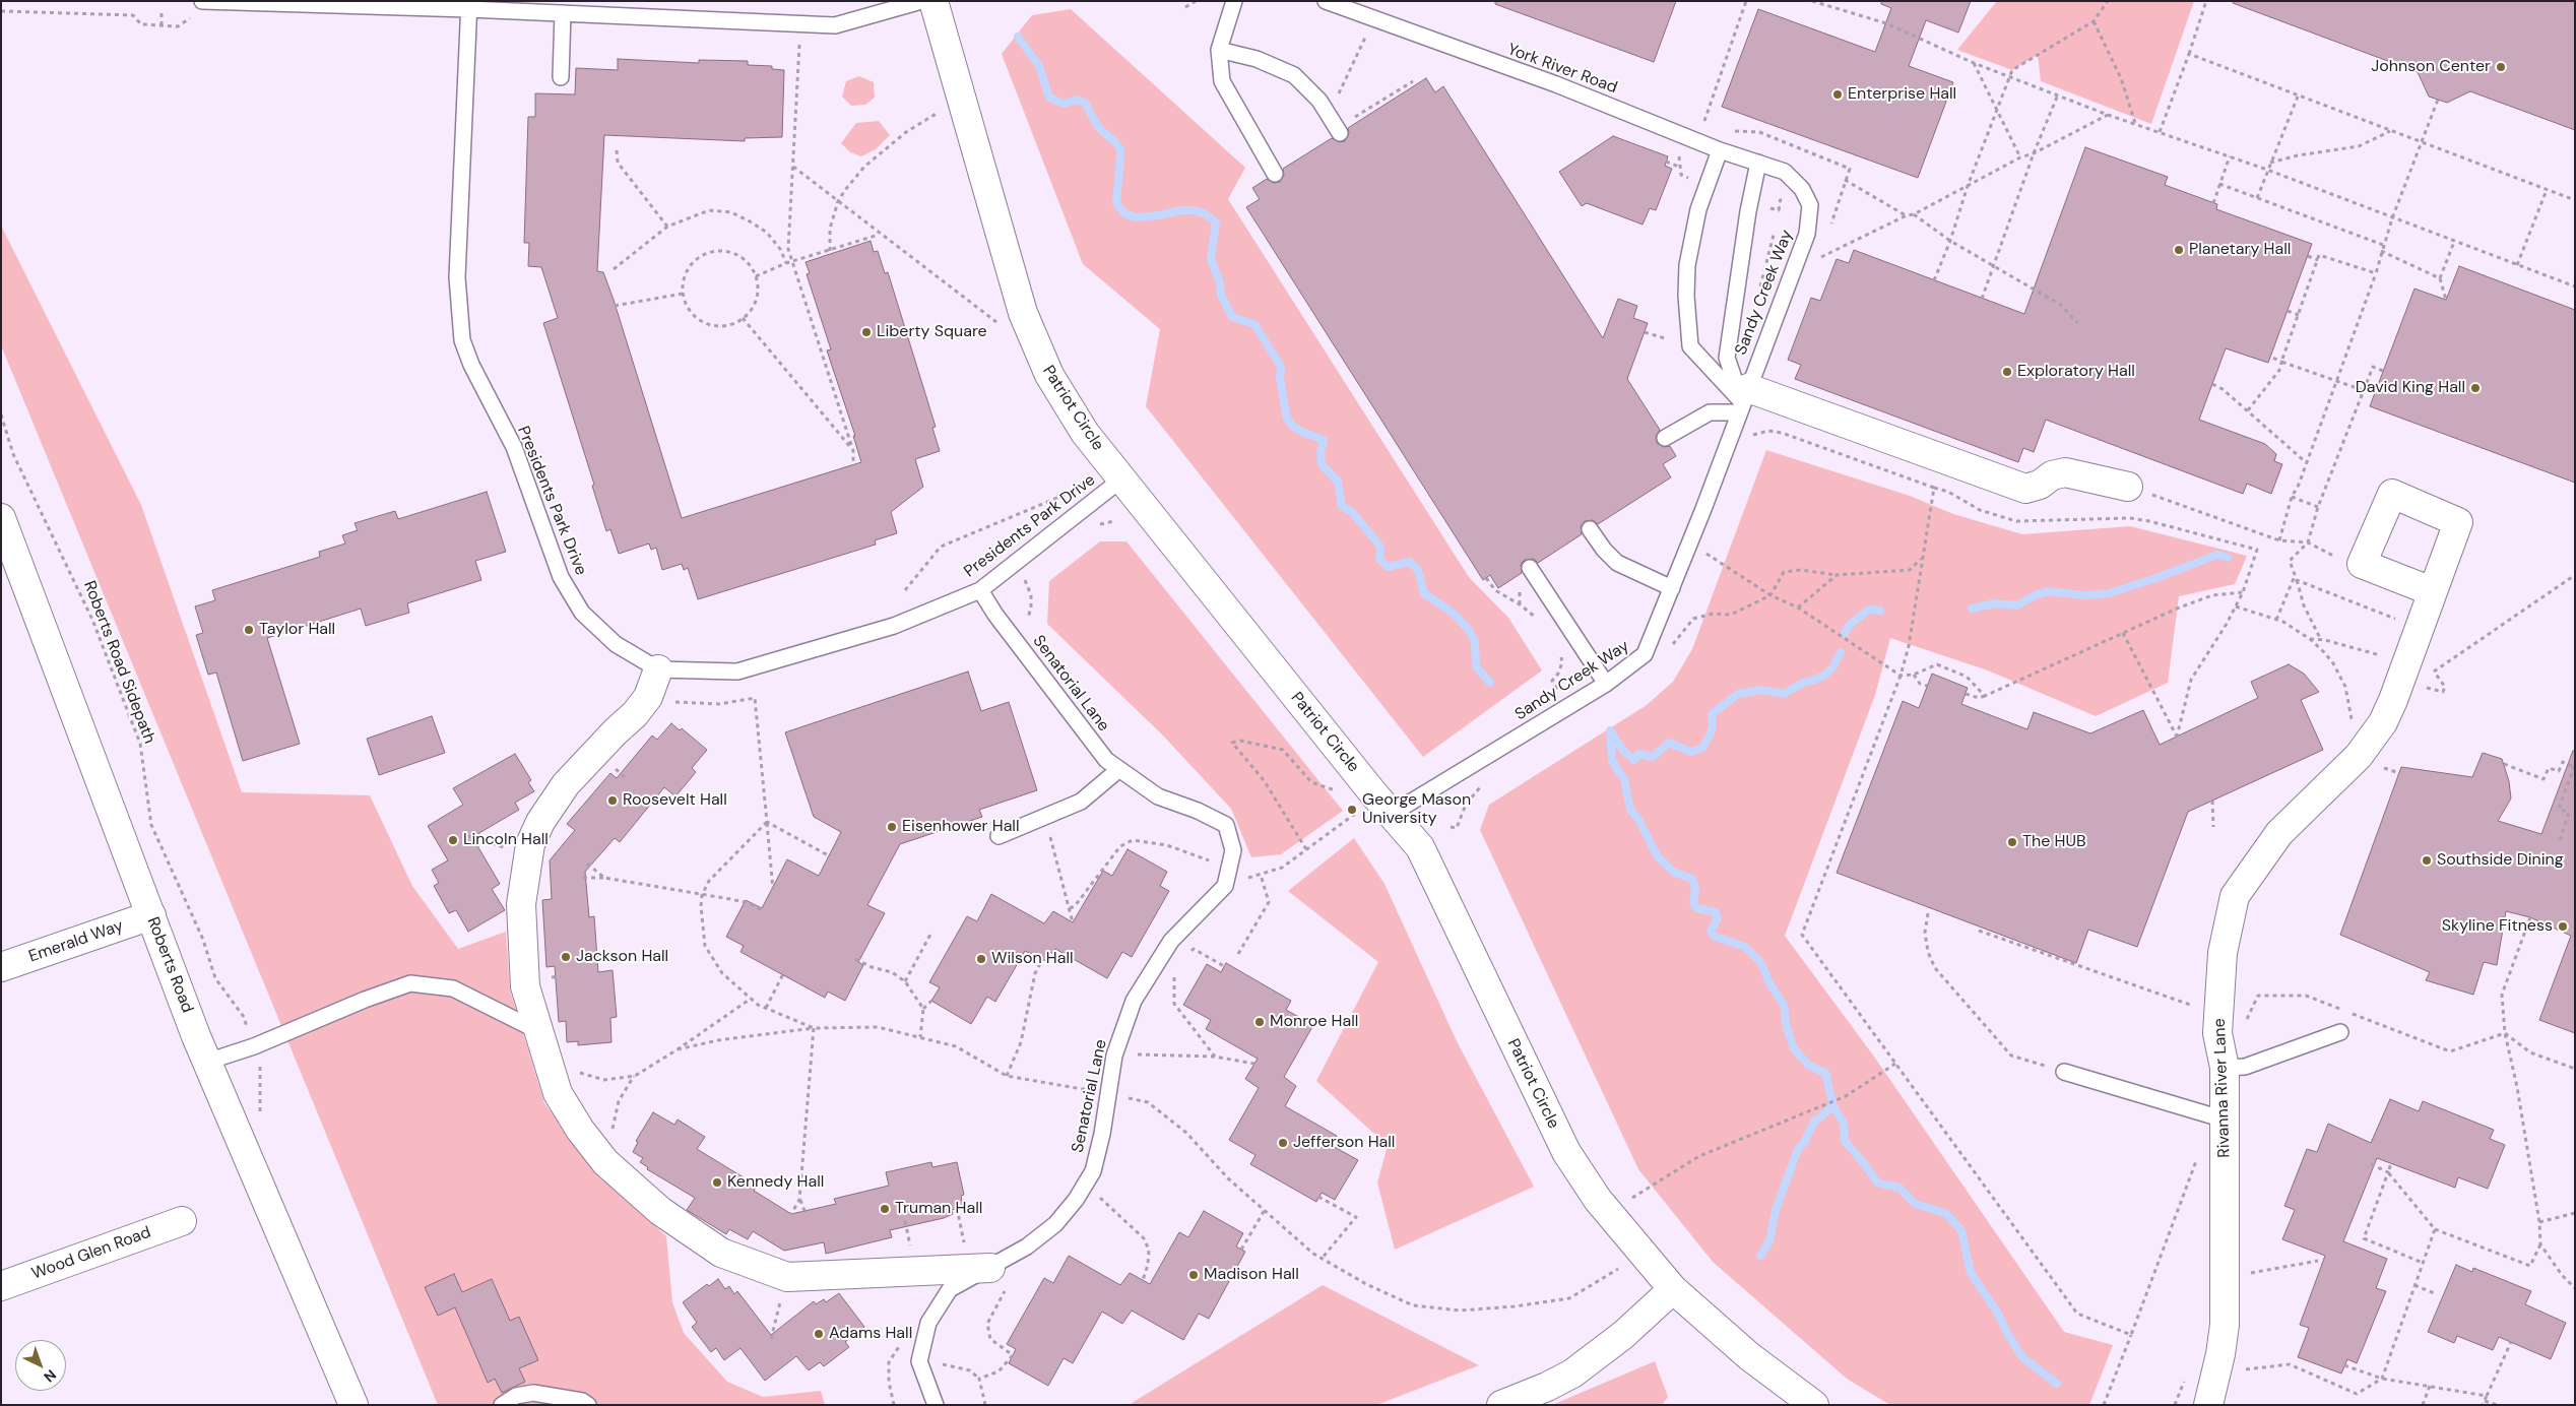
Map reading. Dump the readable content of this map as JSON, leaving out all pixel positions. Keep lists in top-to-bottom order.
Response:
{
  "streets": {
    "street": [
      "Patriot Circle",
      "Emerald Way",
      "Roberts Road",
      "Rivanna River Lane",
      "Wood Glen Road"
    ],
    "lane": [
      "York River Road",
      "Sandy Creek Way",
      "Presidents Park Drive",
      "Senatorial Lane"
    ],
    "path": ["Roberts Road Sidepath"]
  },
  "crossings": [
    ["York River Road", "Sandy Creek Way"],
    ["Sandy Creek Way", "Patriot Circle"],
    ["Patriot Circle", "Presidents Park Drive"],
    ["Presidents Park Drive", "Senatorial Lane"],
    ["Emerald Way", "Roberts Road"]
  ],
  "places": [
    "Johnson Center",
    "Enterprise Hall",
    "Planetary Hall",
    "Liberty Square",
    "Exploratory Hall",
    "David King Hall",
    "Taylor Hall",
    "Roosevelt Hall",
    "George Mason University",
    "Eisenhower Hall",
    "Lincoln Hall",
    "The HUB",
    "Southside Dining",
    "Skyline Fitness",
    "Jackson Hall",
    "Wilson Hall",
    "Monroe Hall",
    "Jefferson Hall",
    "Kennedy Hall",
    "Truman Hall",
    "Madison Hall",
    "Adams Hall"
  ],
  "north": "bottom right"
}
